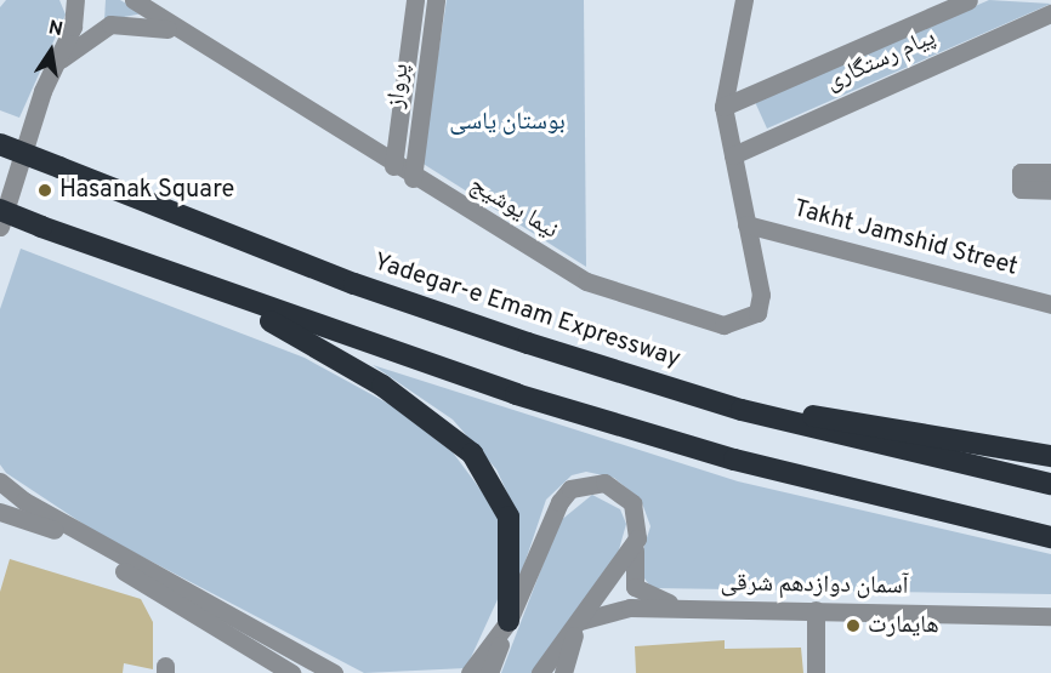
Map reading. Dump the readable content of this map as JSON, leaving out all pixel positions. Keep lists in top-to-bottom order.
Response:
{
  "streets": {
    "highway": ["Yadegar-e Emam Expressway"],
    "street": [
      "پیام رستگاری",
      "پرواز",
      "نیما یوشیج",
      "Takht Jamshid Street",
      "آسمان دوازدهم شرقی"
    ]
  },
  "crossings": [
    ["پرواز", "نیما یوشیج"],
    ["نیما یوشیج", "Takht Jamshid Street"]
  ],
  "parks": ["بوستان یاسی"],
  "places": ["Hasanak Square", "هایمارت"],
  "north": "top"
}
